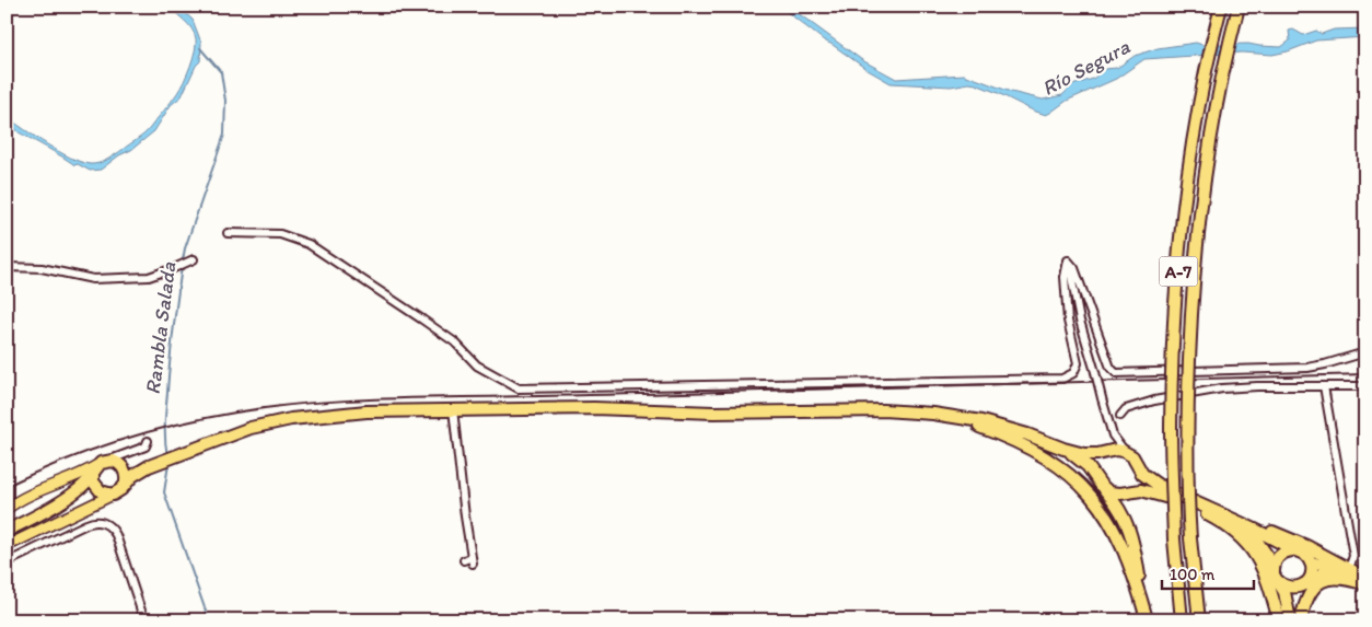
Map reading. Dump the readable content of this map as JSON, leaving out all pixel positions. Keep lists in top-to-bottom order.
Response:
{
  "streets": {
    "highway": ["A-7"]
  },
  "water": ["Río Segura", "Rambla Salada"],
  "scale_bar": "100 m"
}
